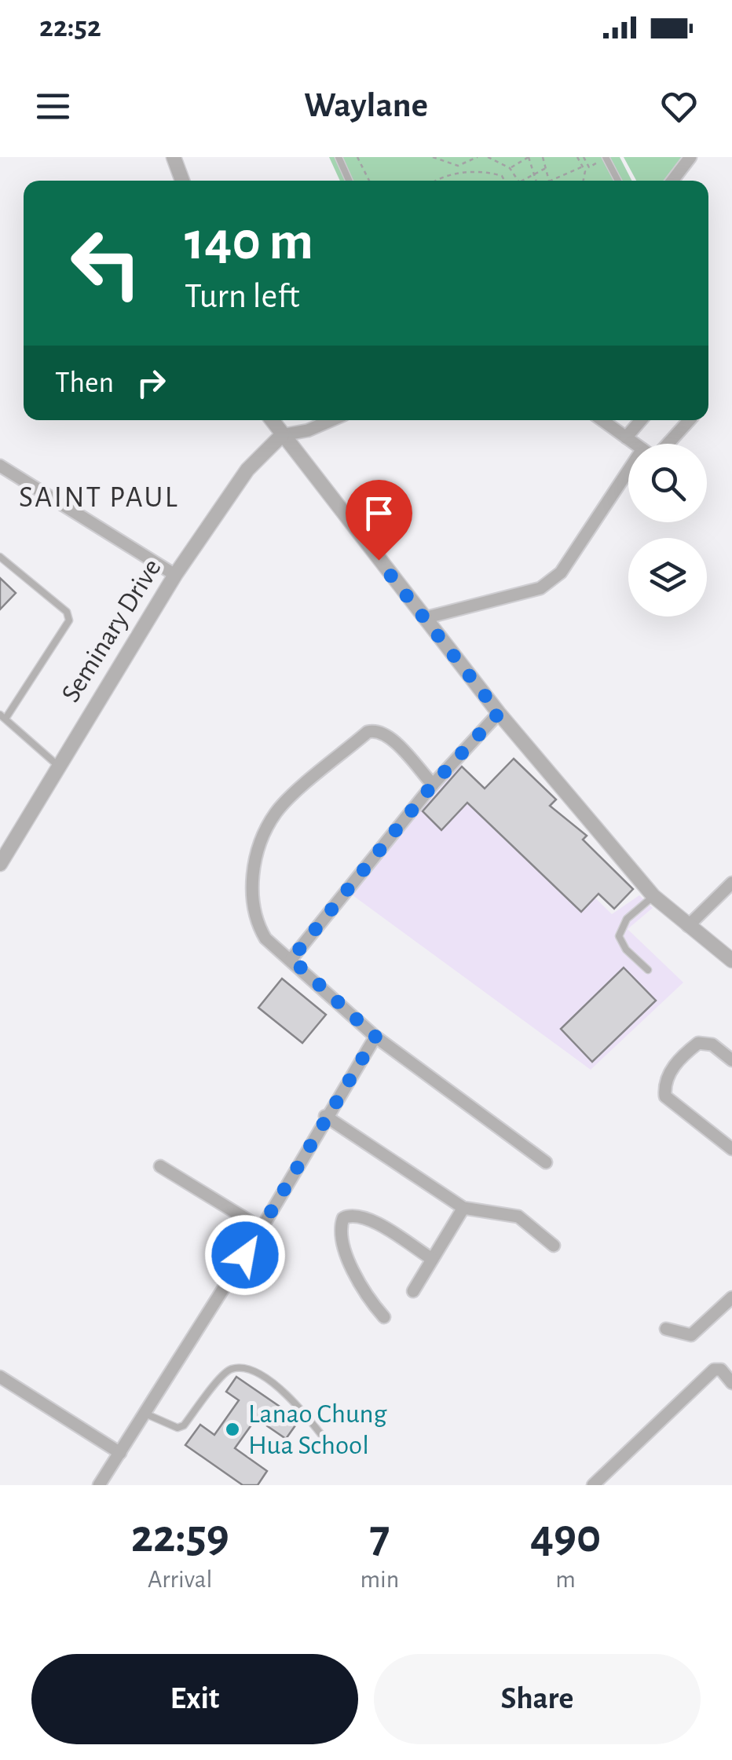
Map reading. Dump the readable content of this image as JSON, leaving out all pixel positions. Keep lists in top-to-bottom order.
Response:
{
  "streets": {
    "street": ["Seminary Drive"]
  },
  "districts": ["SAINT PAUL"],
  "places": ["Lanao Chung Hua School"],
  "page": {
    "status": "22:52",
    "header": "Waylane",
    "turn": ["140 m", "Turn left"],
    "then": "Then",
    "eta": [
      "22:59",
      "Arrival",
      "7",
      "min",
      "490",
      "m"
    ],
    "buttons": ["Exit", "Share"]
  }
}
